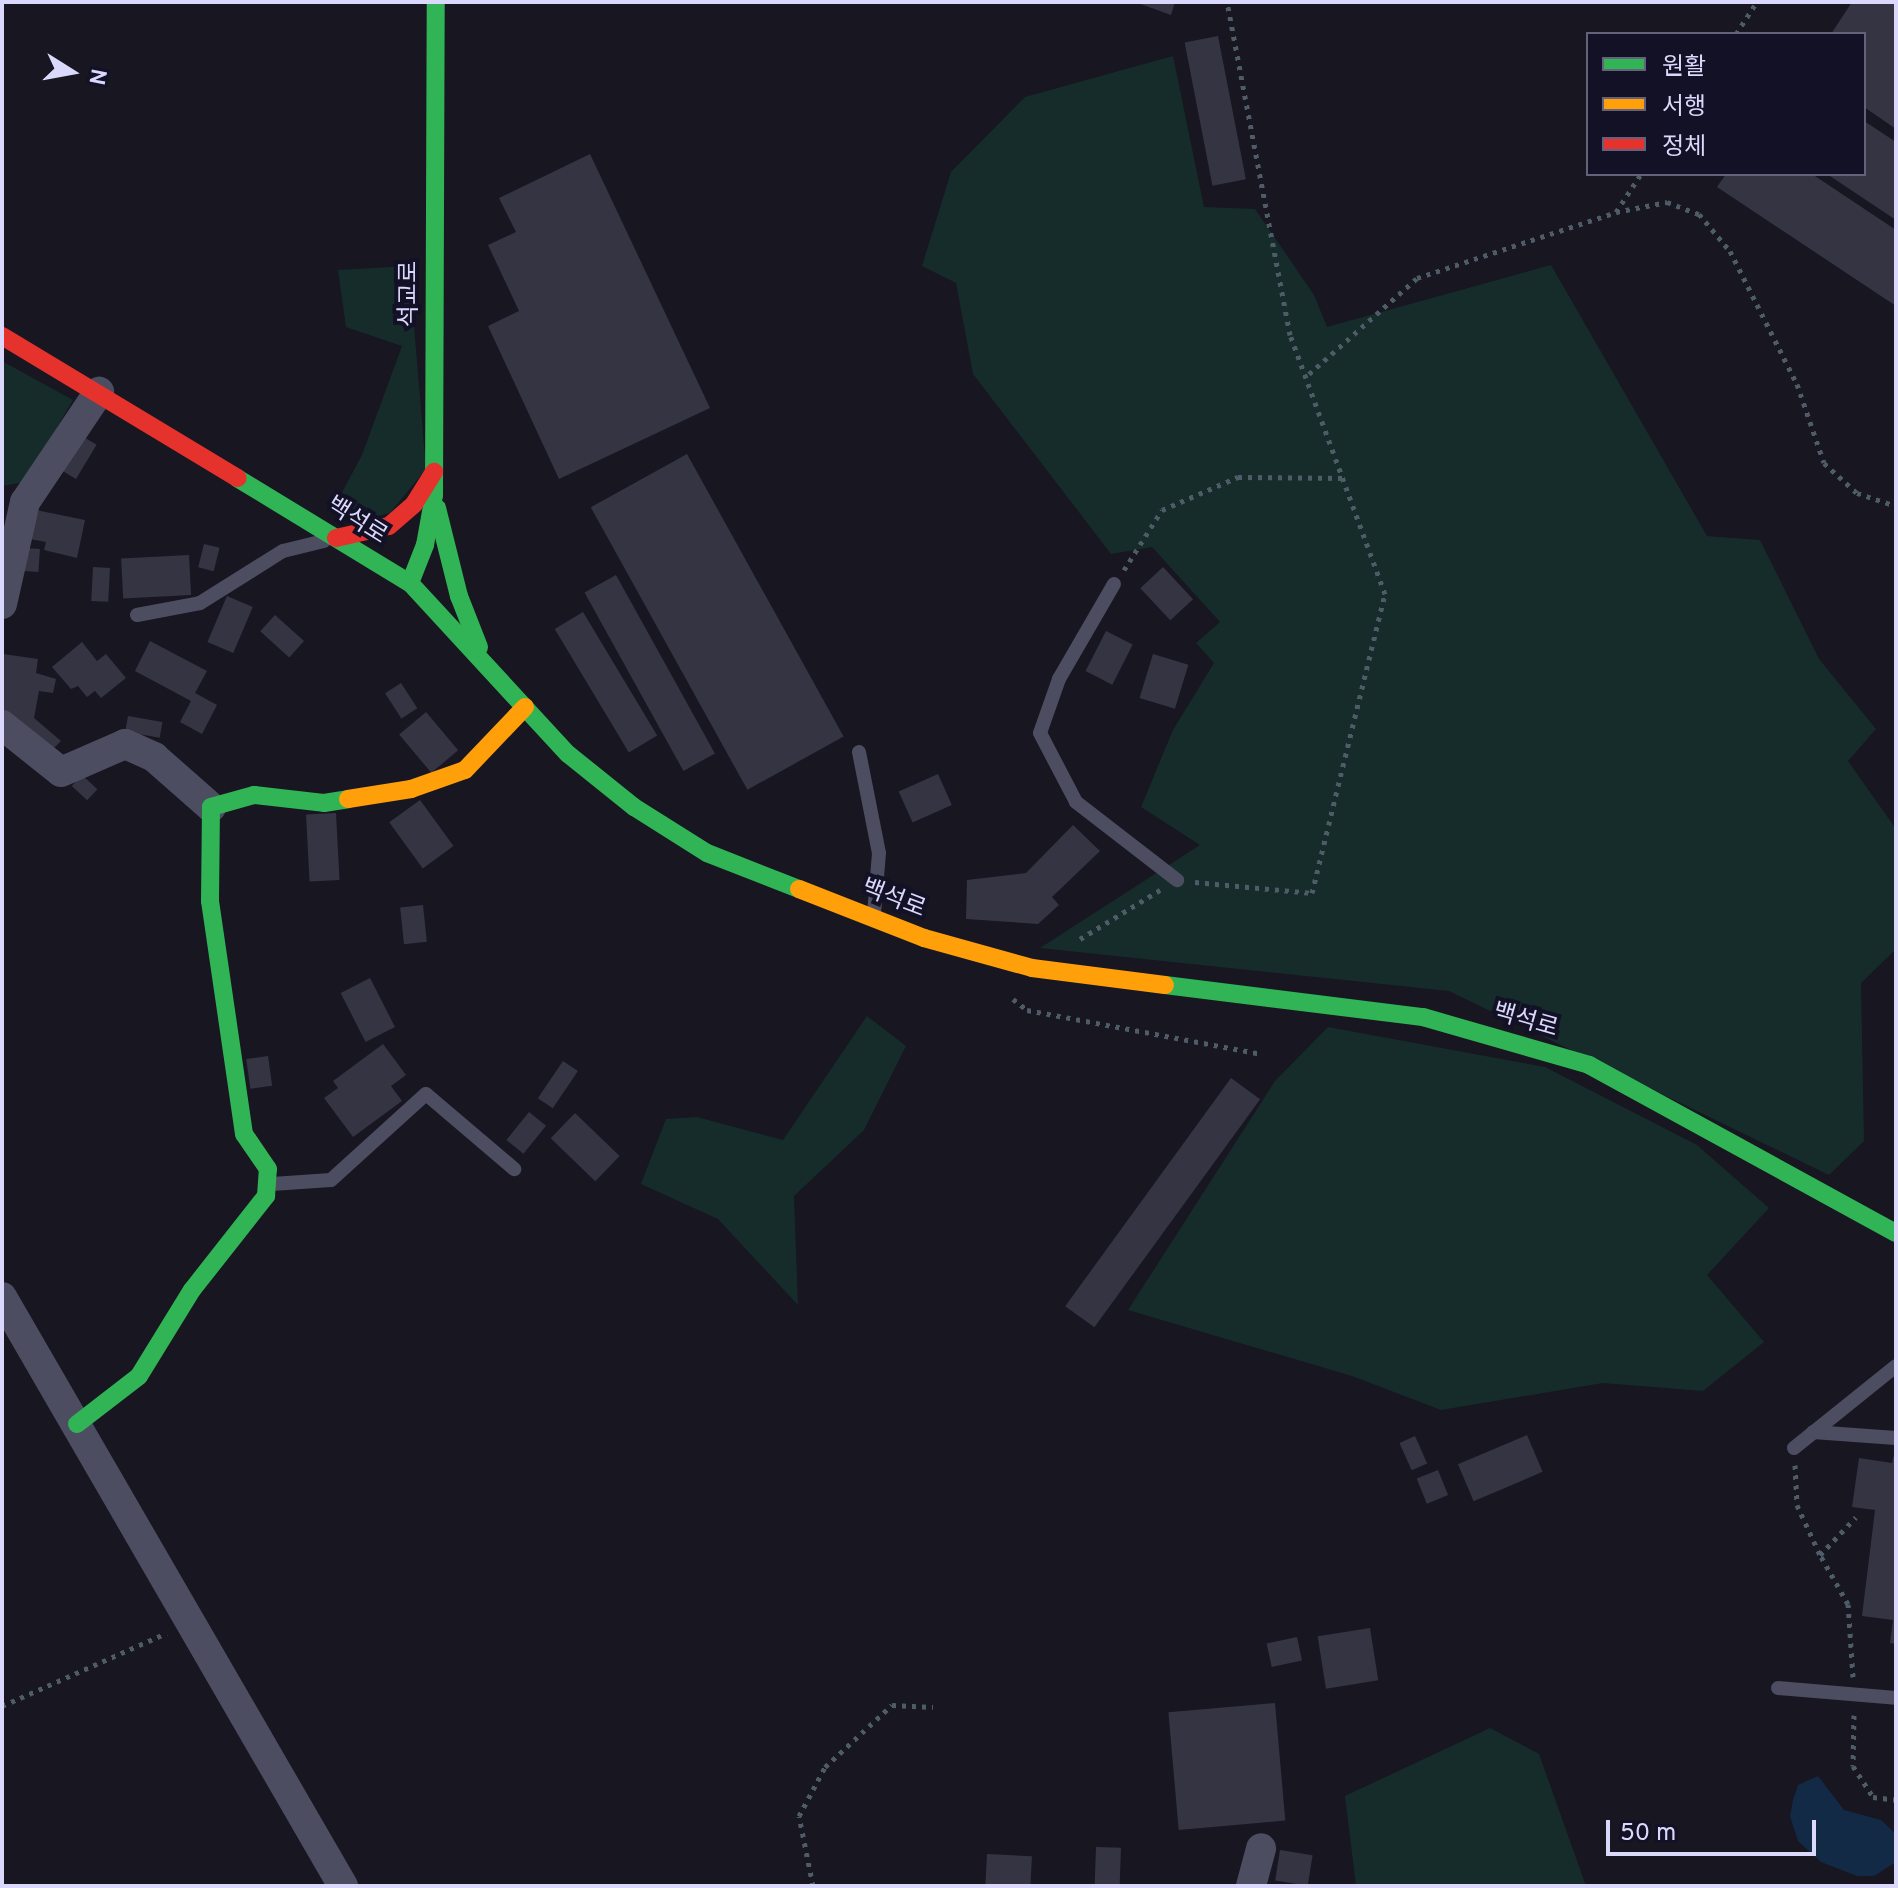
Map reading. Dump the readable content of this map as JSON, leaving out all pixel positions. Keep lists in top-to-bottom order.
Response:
{
  "streets": {
    "street": ["석교로", "백석로"]
  },
  "crossings": [
    ["석교로", "백석로"]
  ],
  "legend": ["원활", "서행", "정체"],
  "scale_bar": "50 m",
  "north": "right"
}
